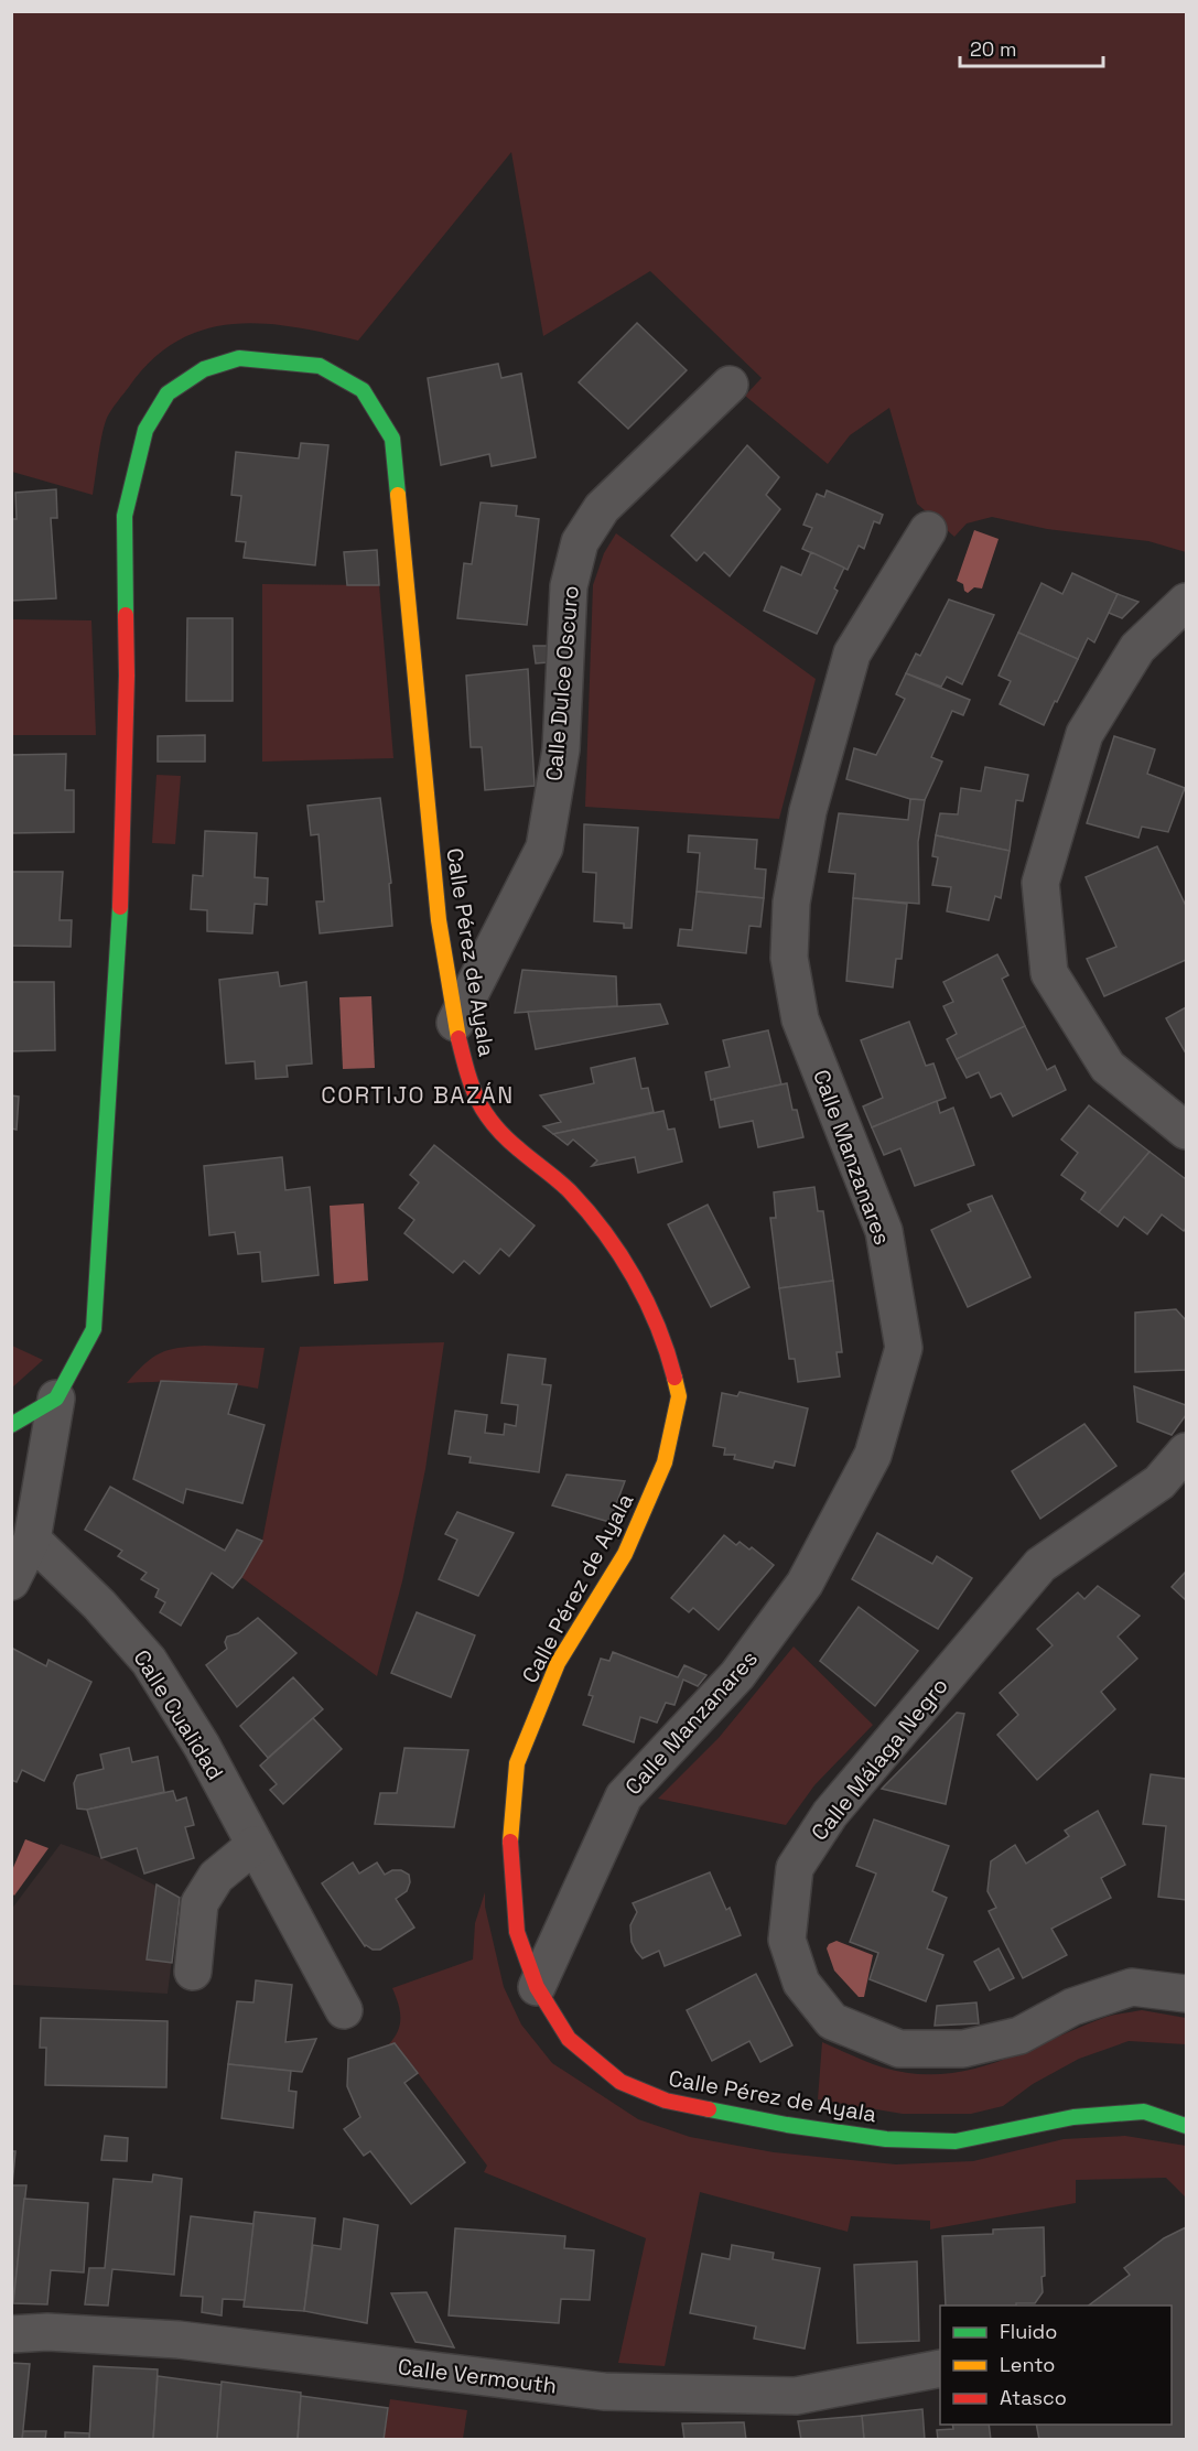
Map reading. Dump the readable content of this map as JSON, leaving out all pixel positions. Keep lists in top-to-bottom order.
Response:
{
  "streets": {
    "street": [
      "Calle Dulce Oscuro",
      "Calle Pérez de Ayala",
      "Calle Manzanares",
      "Calle Cualidad",
      "Calle Málaga Negro",
      "Calle Vermouth"
    ]
  },
  "crossings": [
    ["Calle Dulce Oscuro", "Calle Pérez de Ayala"],
    ["Calle Pérez de Ayala", "Calle Manzanares"]
  ],
  "districts": ["CORTIJO BAZÁN"],
  "legend": ["Fluido", "Lento", "Atasco"],
  "scale_bar": "20 m"
}
